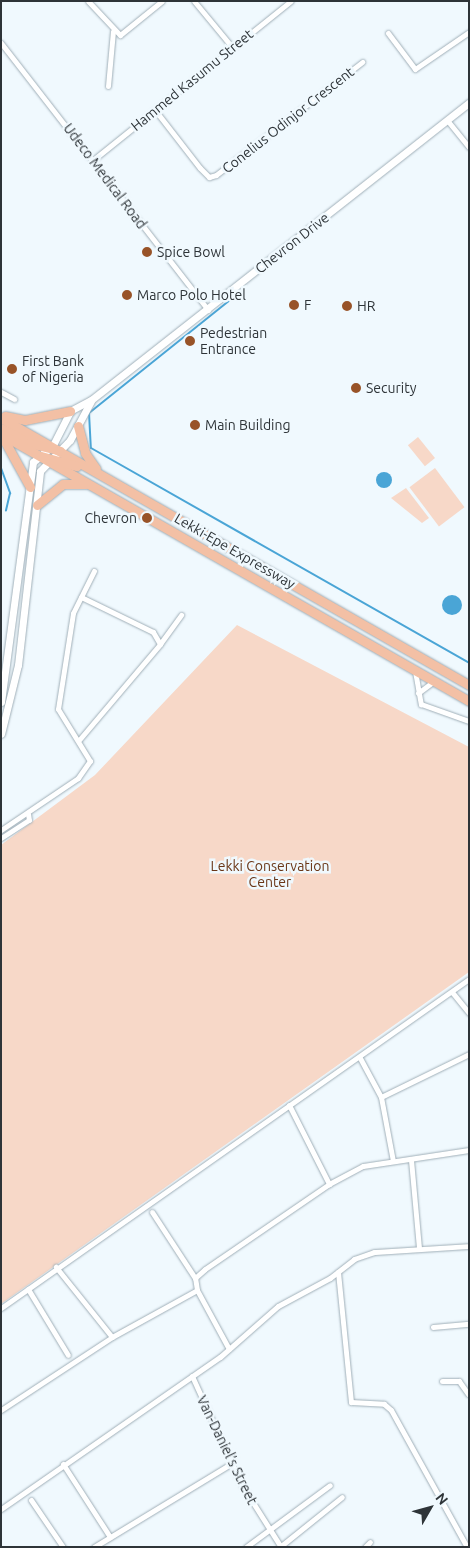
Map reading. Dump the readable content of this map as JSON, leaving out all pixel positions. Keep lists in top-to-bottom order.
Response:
{
  "streets": {
    "highway": ["Lekki-Epe Expressway"],
    "main road": ["Chevron Drive"],
    "street": [
      "Hammed Kasumu Street",
      "Conelius Odinjor Crescent",
      "Udeco Medical Road",
      "Van-Daniel’s Street"
    ]
  },
  "crossings": [
    ["Hammed Kasumu Street", "Conelius Odinjor Crescent"],
    ["Hammed Kasumu Street", "Udeco Medical Road"],
    ["Udeco Medical Road", "Chevron Drive"],
    ["Chevron Drive", "Lekki-Epe Expressway"]
  ],
  "parks": ["Lekki Conservation Center"],
  "places": [
    "Spice Bowl",
    "Marco Polo Hotel",
    "F",
    "HR",
    "Pedestrian Entrance",
    "First Bank of Nigeria",
    "Security",
    "Main Building",
    "Chevron"
  ],
  "north": "top right"
}
